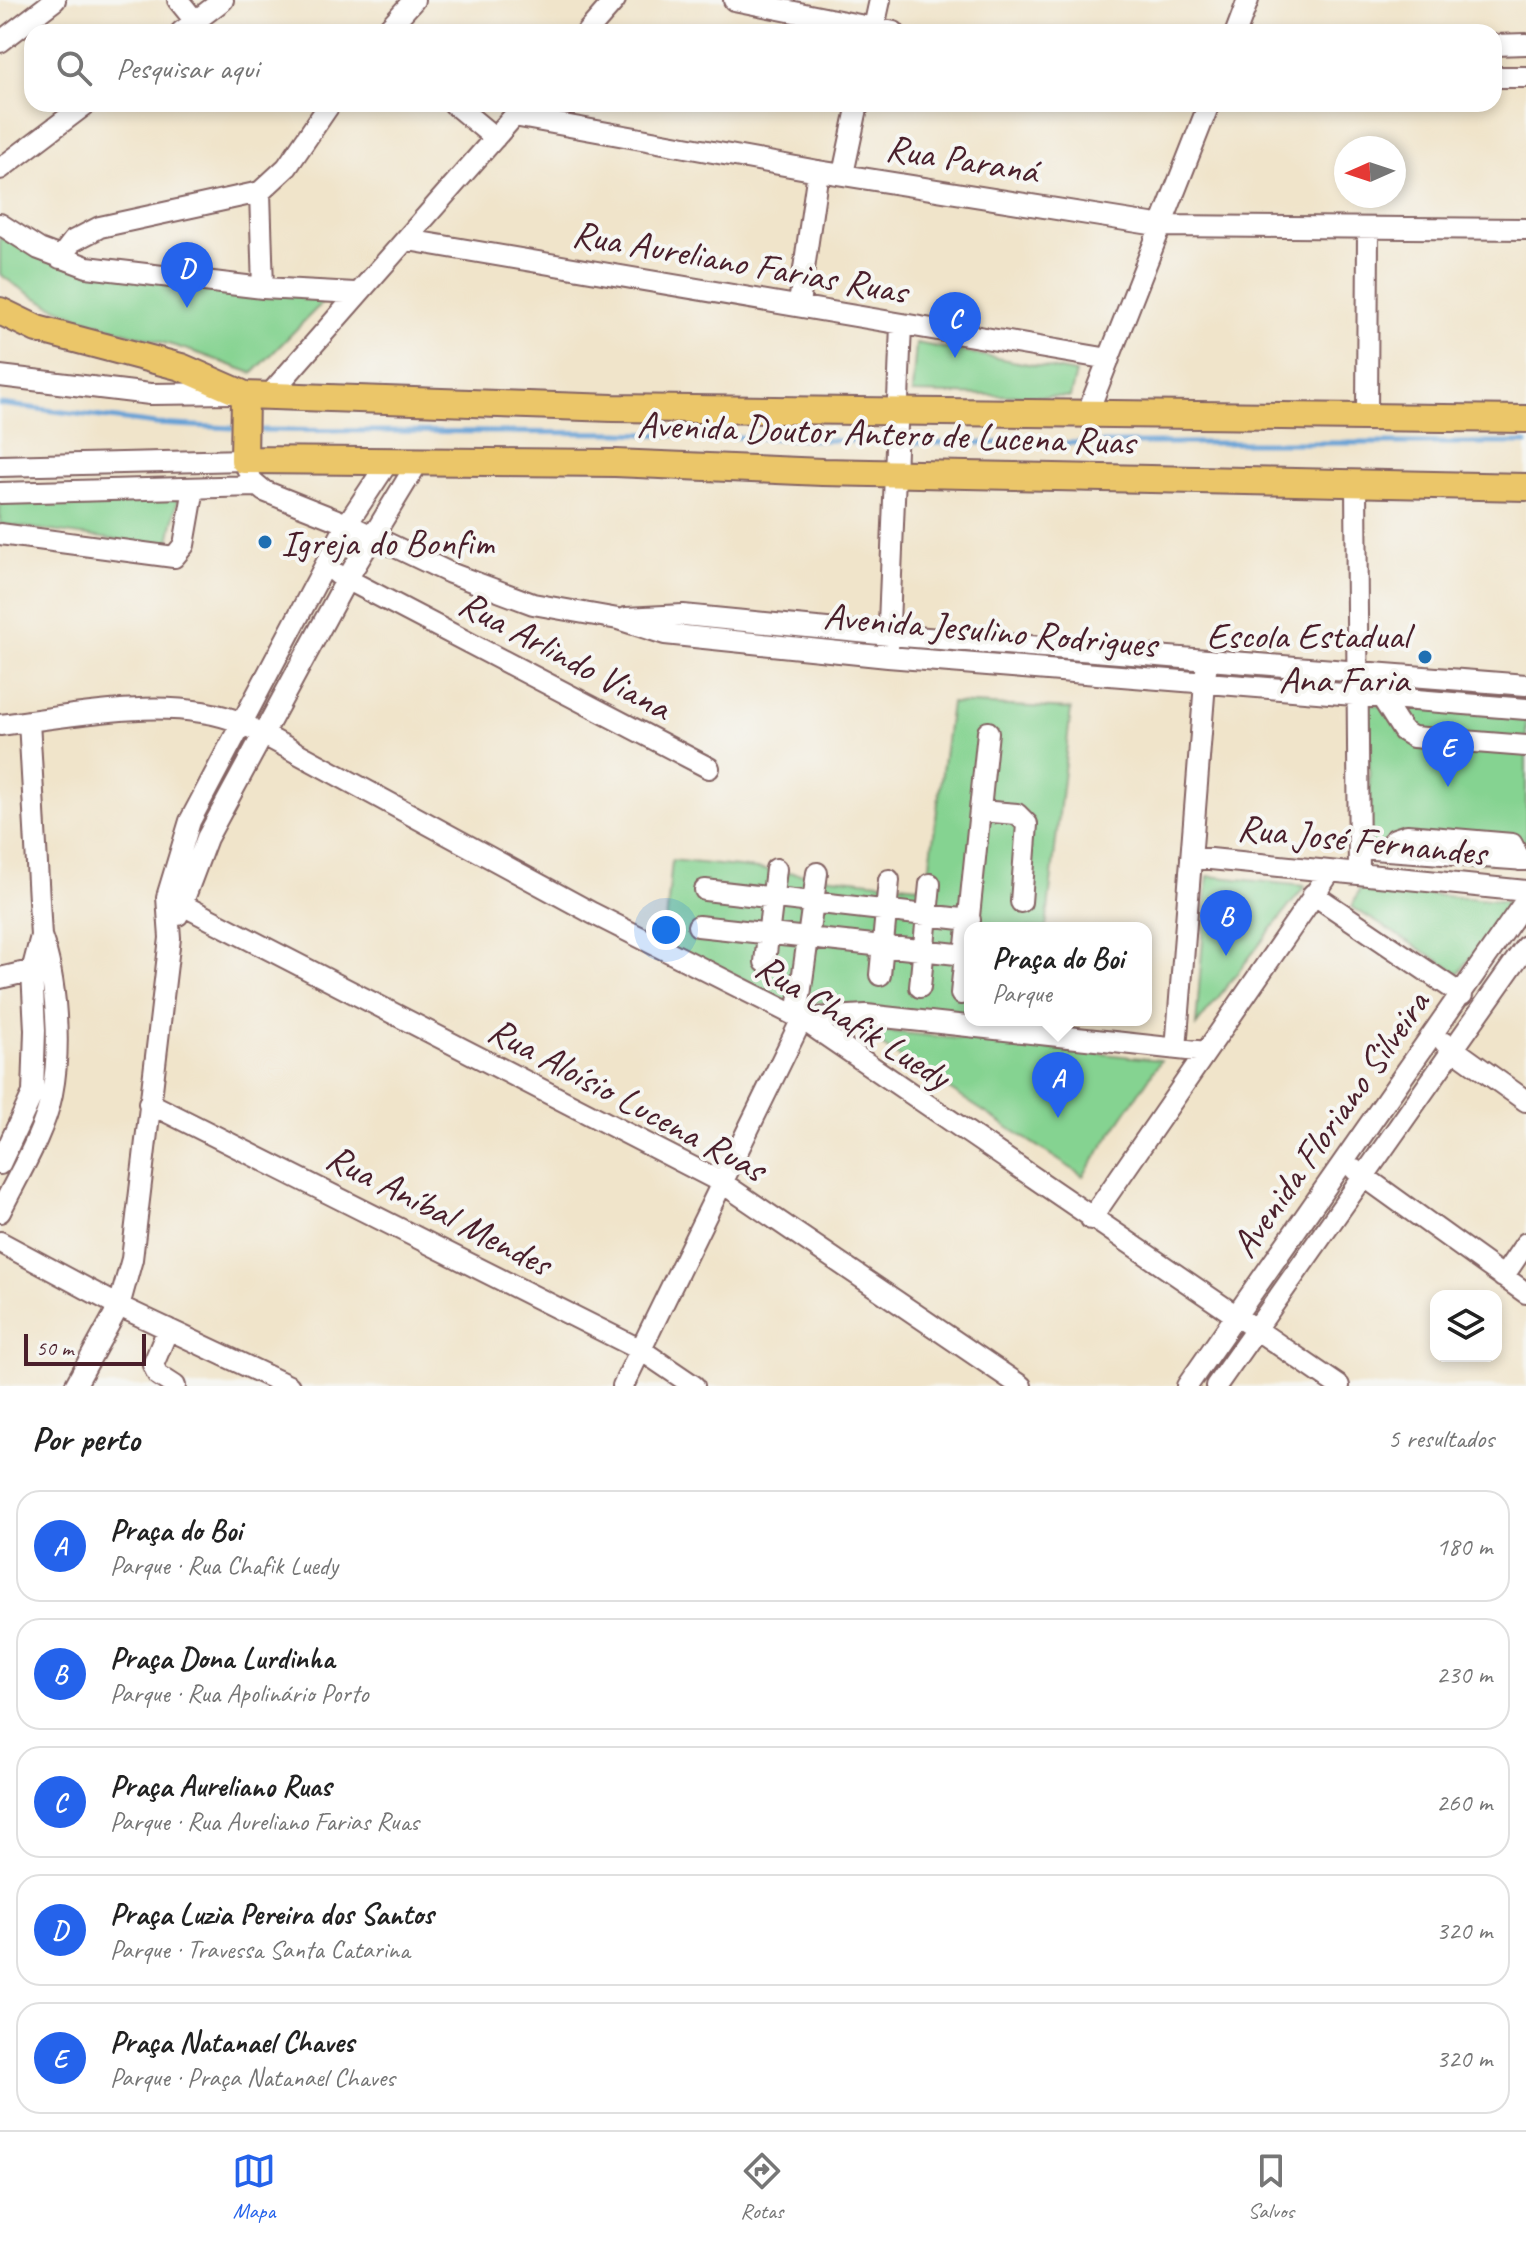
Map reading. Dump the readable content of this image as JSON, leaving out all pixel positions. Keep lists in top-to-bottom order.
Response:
{
  "streets": {
    "main road": ["Avenida Doutor Antero de Lucena Ruas"],
    "street": [
      "Rua Paraná",
      "Rua Aureliano Farias Ruas",
      "Avenida Jesulino Rodrigues",
      "Rua Arlindo Viana",
      "Rua José Fernandes",
      "Rua Chafik Luedy",
      "Rua Aloísio Lucena Ruas",
      "Avenida Floriano Silveira",
      "Rua Aníbal Mendes"
    ]
  },
  "crossings": [
    ["Rua Chafik Luedy", "Avenida Floriano Silveira"]
  ],
  "places": ["Igreja do Bonfim", "Escola Estadual Ana Faria"],
  "scale_bar": "50 m",
  "north": "left",
  "page": {
    "search": "Pesquisar aqui",
    "pins": [
      "D",
      "C",
      "E",
      "B",
      "A"
    ],
    "popup": ["Praça do Boi", "Parque"],
    "scale": "50 m",
    "heading": ["Por perto", "5 resultados"],
    "list": [
      {
        "mark": "A",
        "name": "Praça do Boi",
        "note": "Parque · Rua Chafik Luedy",
        "value": "180 m"
      },
      {
        "mark": "B",
        "name": "Praça Dona Lurdinha",
        "note": "Parque · Rua Apolinário Porto",
        "value": "230 m"
      },
      {
        "mark": "C",
        "name": "Praça Aureliano Ruas",
        "note": "Parque · Rua Aureliano Farias Ruas",
        "value": "260 m"
      },
      {
        "mark": "D",
        "name": "Praça Luzia Pereira dos Santos",
        "note": "Parque · Travessa Santa Catarina",
        "value": "320 m"
      },
      {
        "mark": "E",
        "name": "Praça Natanael Chaves",
        "note": "Parque · Praça Natanael Chaves",
        "value": "320 m"
      }
    ],
    "nav": ["Mapa", "Rotas", "Salvos"]
  }
}
